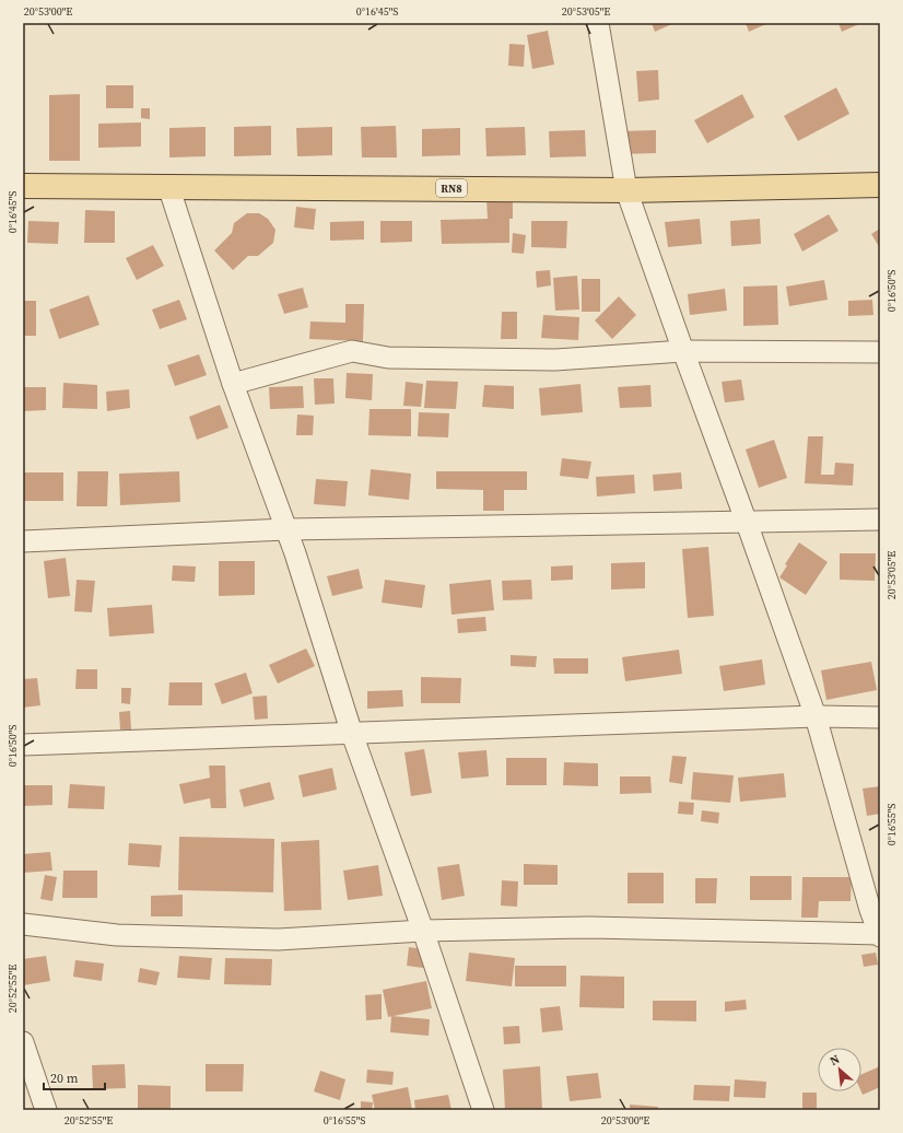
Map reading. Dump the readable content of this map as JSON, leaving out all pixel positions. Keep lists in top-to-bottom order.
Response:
{
  "streets": {
    "main road": ["RN8"]
  },
  "scale_bar": "20 m",
  "north": "top left",
  "coordinates": [
    "20°53'00\"E",
    "0°16'45\"S",
    "20°53'05\"E",
    "0°16'50\"S",
    "0°16'55\"S",
    "20°52'55\"E"
  ]
}
